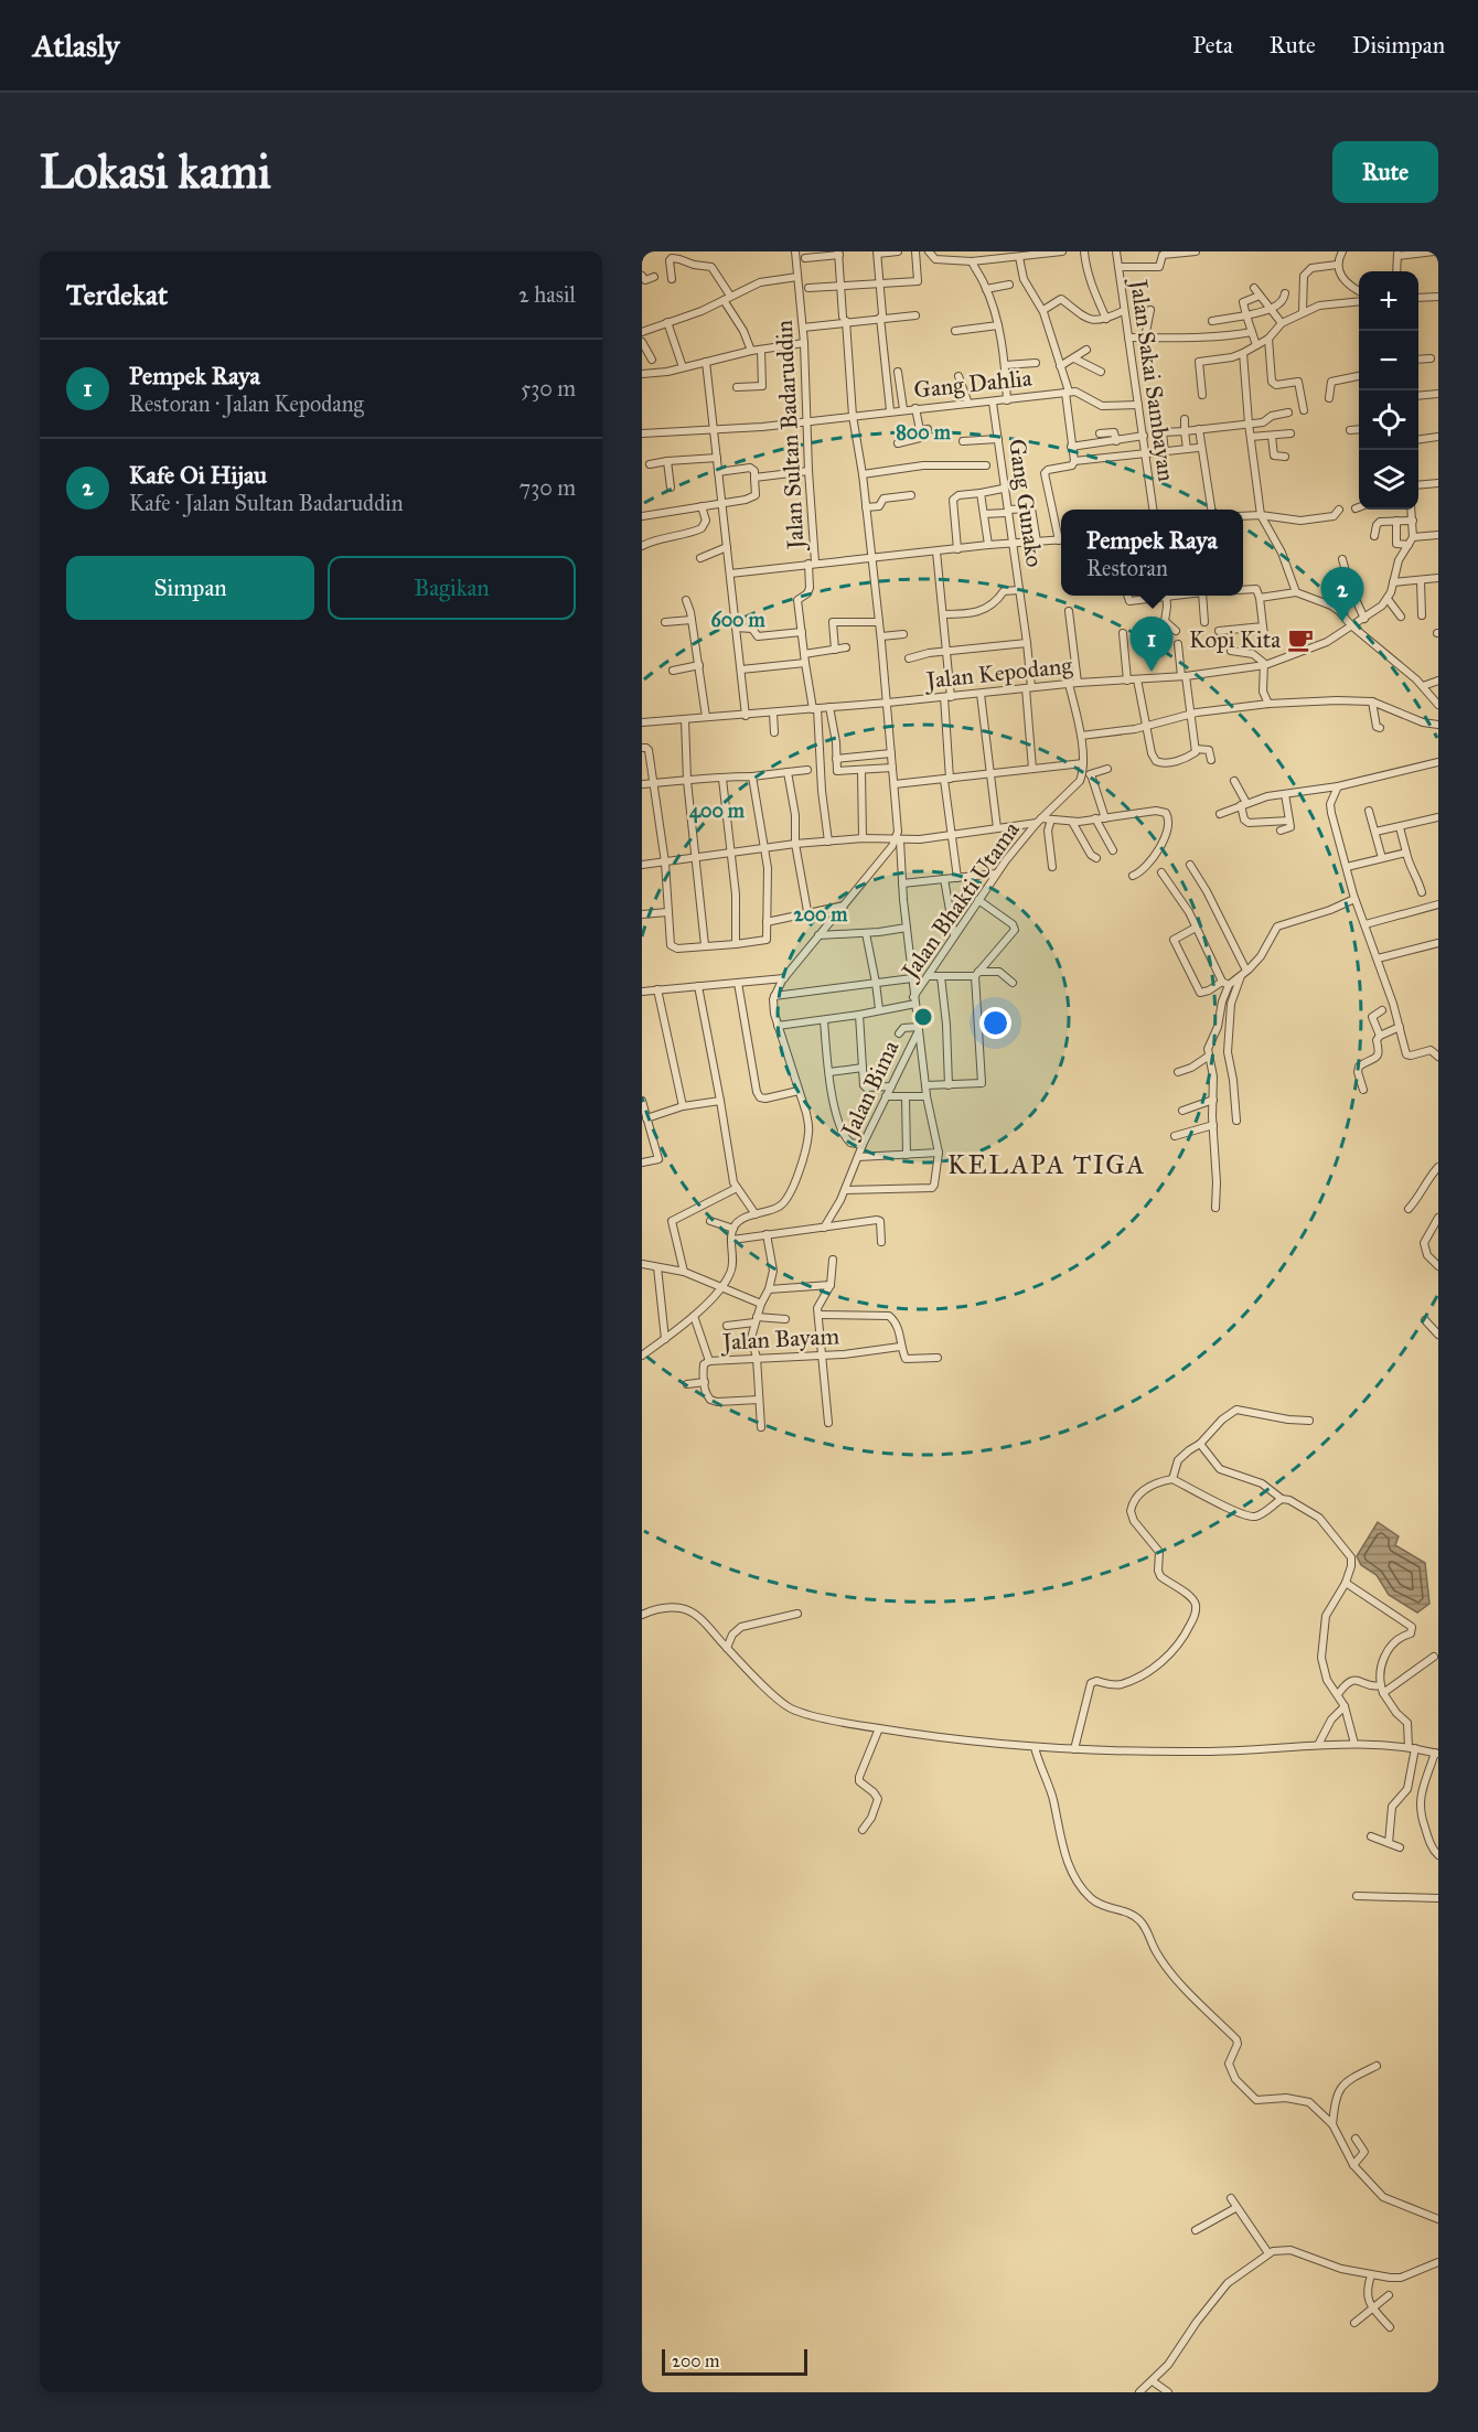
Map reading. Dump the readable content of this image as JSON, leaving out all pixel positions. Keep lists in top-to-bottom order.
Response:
{
  "streets": {
    "street": [
      "Jalan Sakai Sambayan",
      "Gang Dahlia",
      "Jalan Sultan Badaruddin",
      "Gang Gunako",
      "Jalan Kepodang",
      "Jalan Bhakti Utama",
      "Jalan Bima",
      "Jalan Bayam"
    ]
  },
  "crossings": [
    ["Jalan Sakai Sambayan", "Gang Dahlia"],
    ["Gang Dahlia", "Jalan Sultan Badaruddin"],
    ["Gang Dahlia", "Gang Gunako"],
    ["Gang Dahlia", "Jalan Bima"],
    ["Jalan Sultan Badaruddin", "Gang Gunako"],
    ["Jalan Sultan Badaruddin", "Jalan Bima"],
    ["Gang Gunako", "Jalan Kepodang"],
    ["Jalan Kepodang", "Jalan Bima"],
    ["Jalan Bhakti Utama", "Jalan Bima"]
  ],
  "districts": ["KELAPA TIGA"],
  "places": {
    "cafe": ["Kopi Kita"]
  },
  "scale_bar": "200 m",
  "page": {
    "header": "Atlasly",
    "nav": ["Peta", "Rute", "Disimpan"],
    "buttons": [
      "Rute",
      ["Simpan", "Bagikan"]
    ],
    "title": "Lokasi kami",
    "heading": ["Terdekat", "2 hasil"],
    "map_buttons": ["+", "−"],
    "list": [
      {
        "mark": "1",
        "name": "Pempek Raya",
        "note": "Restoran · Jalan Kepodang",
        "value": "530 m"
      },
      {
        "mark": "2",
        "name": "Kafe Oi Hijau",
        "note": "Kafe · Jalan Sultan Badaruddin",
        "value": "730 m"
      }
    ],
    "popup": ["Pempek Raya", "Restoran"],
    "pins": ["2", "1"],
    "scale": "200 m"
  },
  "rings": [
    "800 m",
    "600 m",
    "400 m",
    "200 m"
  ]
}
